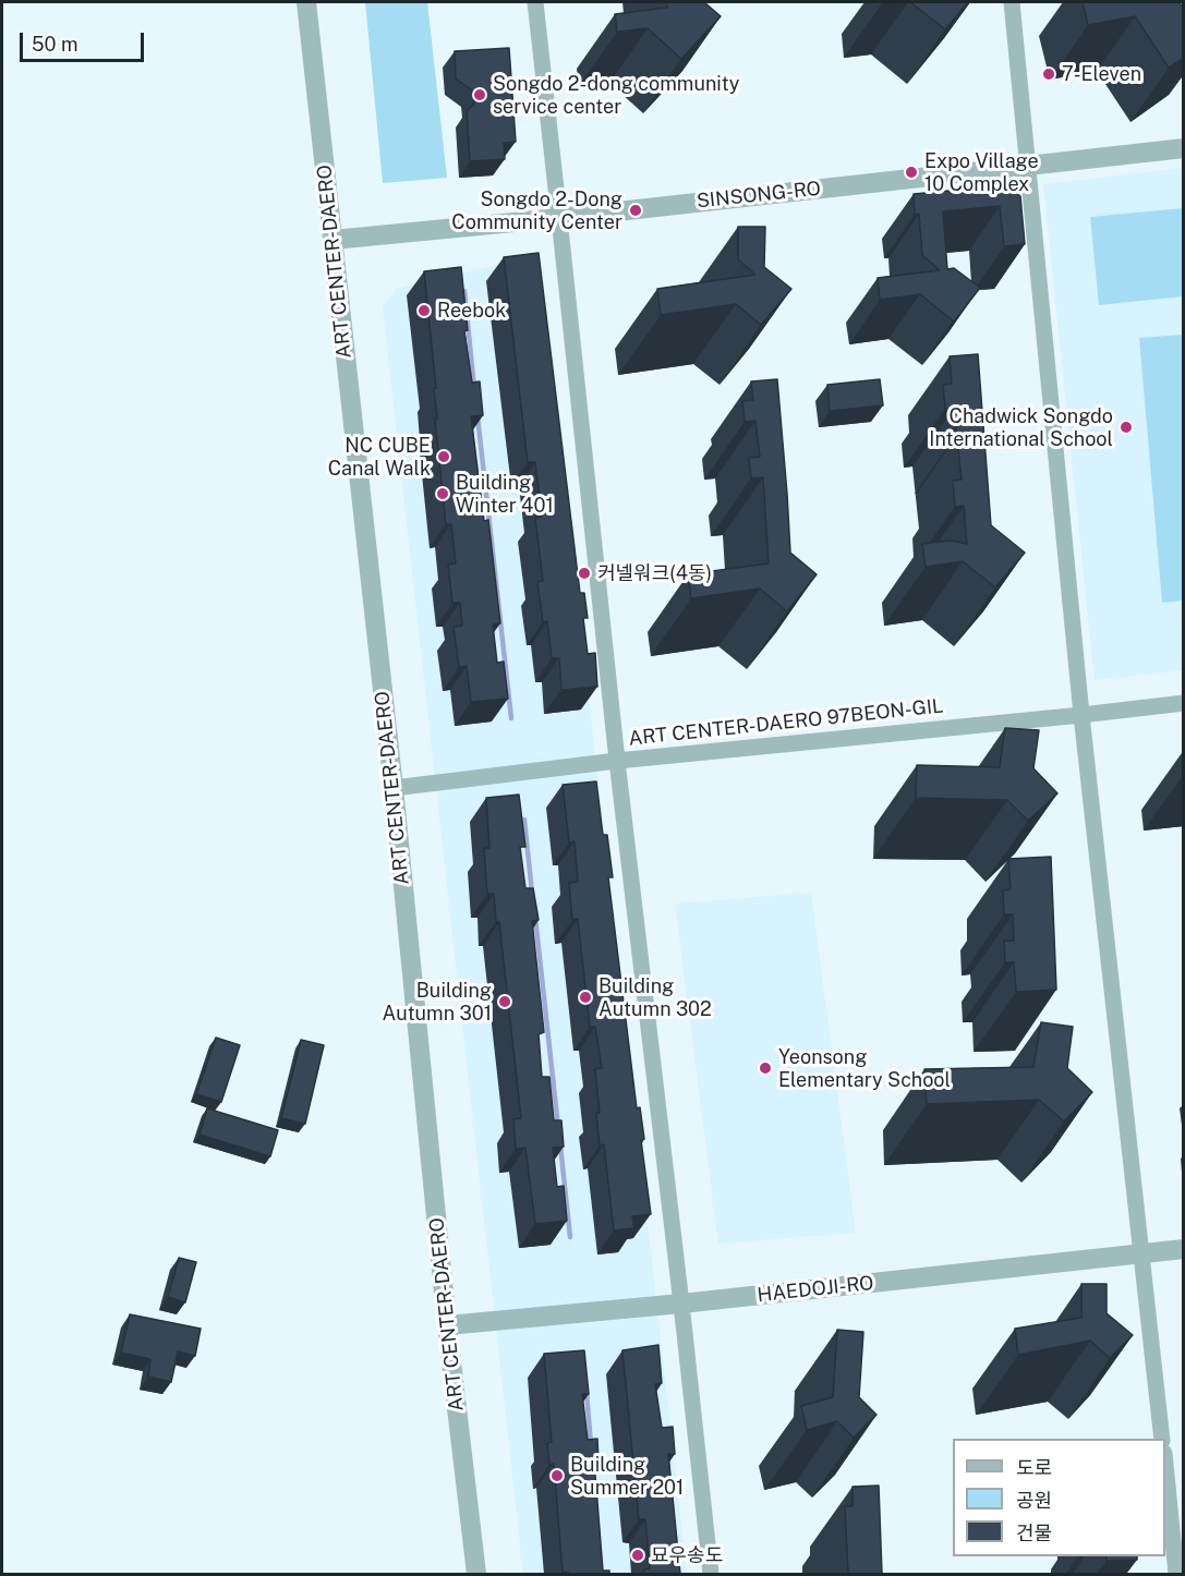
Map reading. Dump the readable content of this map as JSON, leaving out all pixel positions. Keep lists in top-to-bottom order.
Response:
{
  "streets": {
    "street": [
      "SINSONG-RO",
      "ART CENTER-DAERO",
      "ART CENTER-DAERO 97BEON-GIL",
      "HAEDOJI-RO"
    ]
  },
  "crossings": [
    ["SINSONG-RO", "ART CENTER-DAERO"],
    ["ART CENTER-DAERO", "ART CENTER-DAERO 97BEON-GIL"],
    ["ART CENTER-DAERO", "HAEDOJI-RO"]
  ],
  "places": [
    "7-Eleven",
    "Songdo 2-dong community service center",
    "Expo Village 10 Complex",
    "Songdo 2-Dong Community Center",
    "Reebok",
    "Chadwick Songdo International School",
    "NC CUBE Canal Walk",
    "Building Winter 401",
    "커넬워크(4동)",
    "Building Autumn 302",
    "Building Autumn 301",
    "Yeonsong Elementary School",
    "Building Summer 201",
    "묘우송도"
  ],
  "legend": ["도로", "공원", "건물"],
  "scale_bar": "50 m"
}
